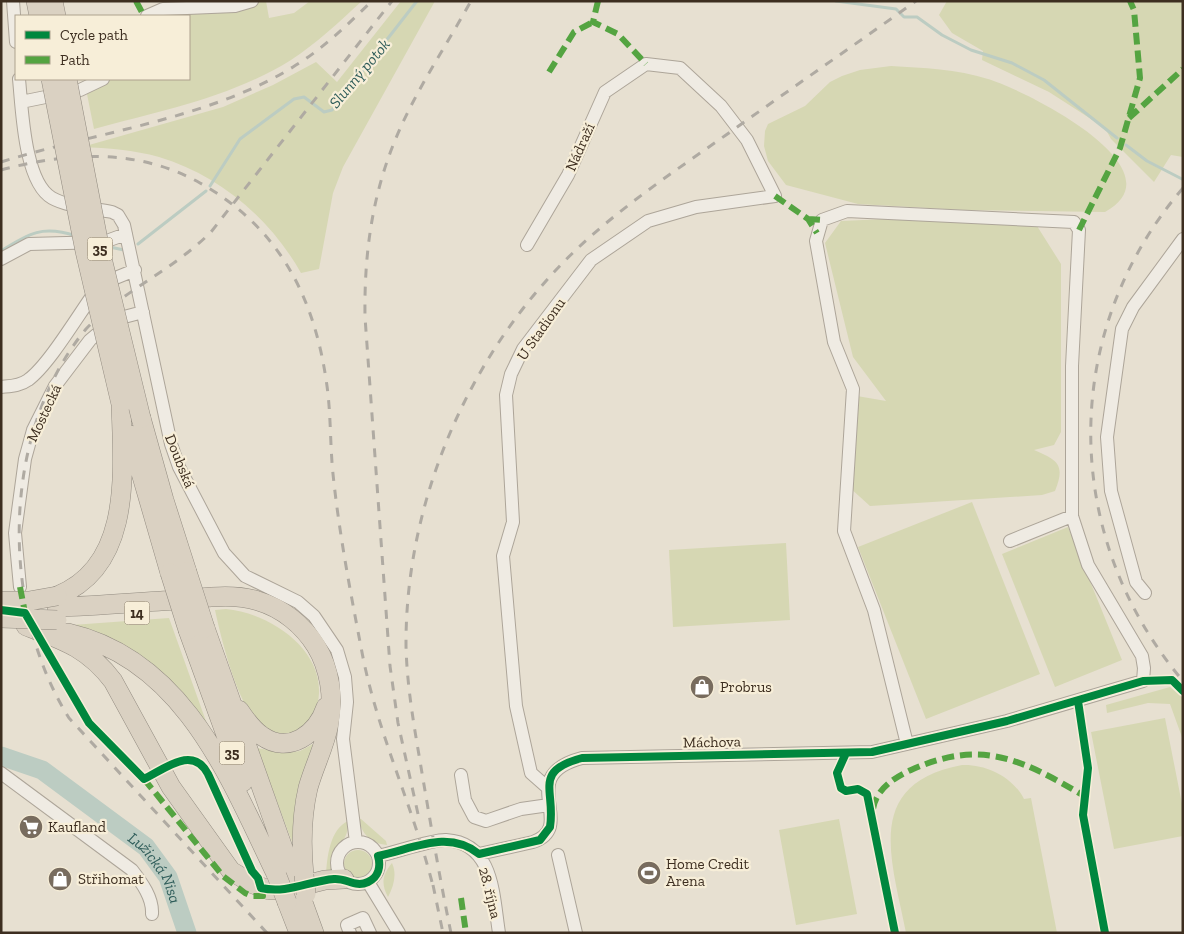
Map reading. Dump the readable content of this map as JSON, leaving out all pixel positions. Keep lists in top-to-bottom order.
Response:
{
  "streets": {
    "highway": ["35", "14"],
    "street": [
      "Nádraží",
      "U Stadionu",
      "Mostecká",
      "Doubská",
      "Máchova",
      "28. října"
    ]
  },
  "crossings": [
    ["Nádraží", "U Stadionu"],
    ["35", "14"],
    ["U Stadionu", "Máchova"],
    ["Mostecká", "Doubská"]
  ],
  "water": ["Slunný potok", "Lužická Nisa"],
  "places": {
    "shop": ["Probrus", "Střihomat"],
    "supermarket": ["Kaufland"],
    "sports": ["Home Credit Arena"]
  },
  "legend": ["Cycle path", "Path"]
}
